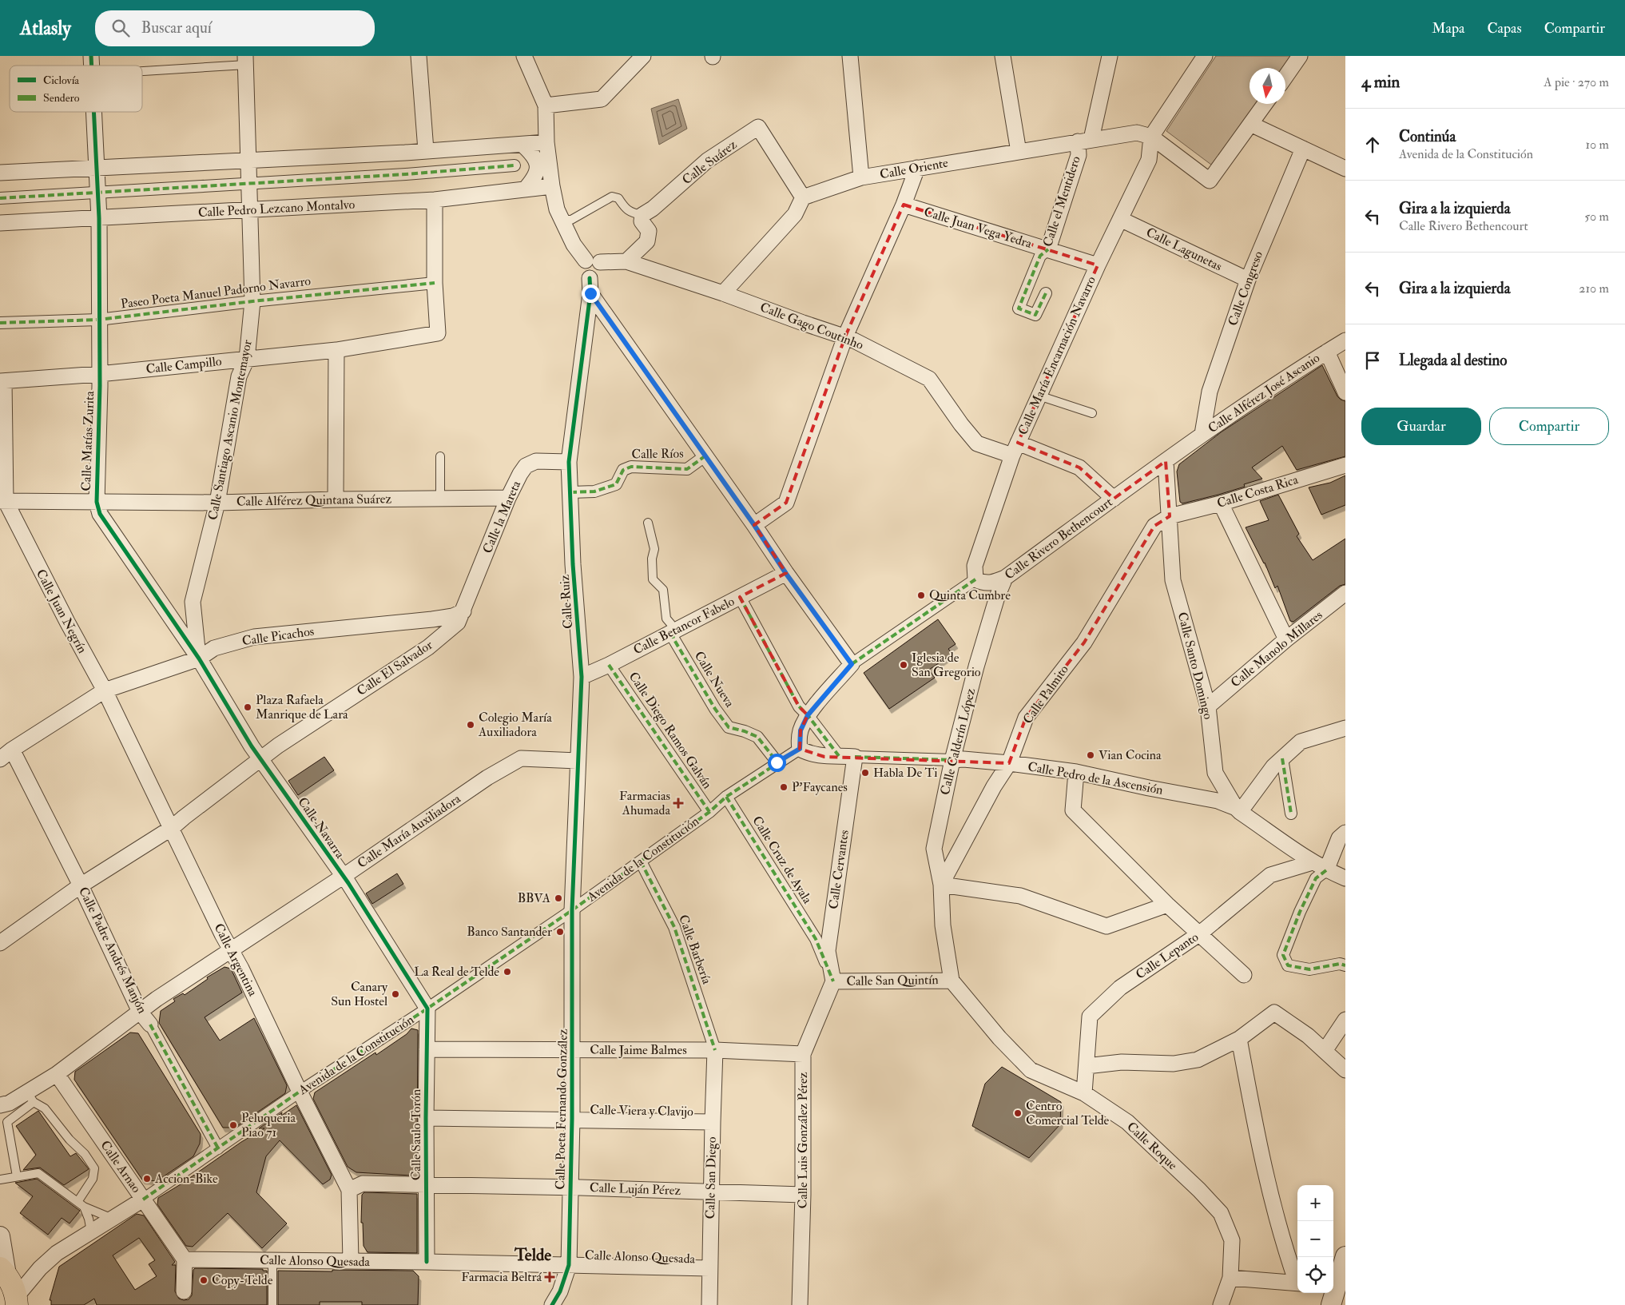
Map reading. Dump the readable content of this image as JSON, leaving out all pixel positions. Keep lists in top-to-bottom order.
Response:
{
  "streets": {
    "street": [
      "Calle Suárez",
      "Calle Oriente",
      "Calle el Mentidero",
      "Calle Pedro Lezcano Montalvo",
      "Calle Juan Vega Yedra",
      "Calle Lagunetas",
      "Calle Congreso",
      "Paseo Poeta Manuel Padorno Navarro",
      "Calle Gago Coutinho",
      "Calle María Encarnación Navarro",
      "Calle Campillo",
      "Calle Alférez José Ascanio",
      "Calle Santiago Ascanio Montemayor",
      "Calle Matías Zurita",
      "Calle Ríos",
      "Calle Costa Rica",
      "Calle Alférez Quintana Suárez",
      "Calle la Mareta",
      "Calle Rivero Bethencourt",
      "Calle Ruiz",
      "Calle Juan Negrín",
      "Calle Betancor Fabelo",
      "Calle Picachos",
      "Calle Manolo Millares",
      "Calle Santo Domingo",
      "Calle El Salvador",
      "Calle Nueva",
      "Calle Palmito",
      "Calle Diego Ramos Galván",
      "Calle Calderín López",
      "Calle Pedro de la Ascensión",
      "Calle Navarra",
      "Calle María Auxiliadora",
      "Avenida de la Constitución",
      "Calle Cruz de Ayala",
      "Calle Cervantes",
      "Calle Barbería",
      "Calle Padre Andrés Manjón",
      "Calle Lepanto",
      "Calle Argentina",
      "Calle San Quintín",
      "Calle Jaime Balmes",
      "Calle Poeta Fernando González",
      "Calle Viera y Clavijo",
      "Calle Saulo Torón",
      "Calle Luis González Pérez",
      "Calle Roque",
      "Calle Arnao",
      "Calle San Diego",
      "Calle Luján Pérez",
      "Calle Alonso Quesada"
    ]
  },
  "crossings": [
    ["Calle Suárez", "Calle Oriente"],
    ["Calle Oriente", "Calle el Mentidero"],
    ["Calle Oriente", "Calle María Encarnación Navarro"],
    ["Calle el Mentidero", "Calle Juan Vega Yedra"],
    ["Calle Pedro Lezcano Montalvo", "Calle Santiago Ascanio Montemayor"],
    ["Calle Pedro Lezcano Montalvo", "Calle Matías Zurita"],
    ["Calle Juan Vega Yedra", "Calle María Encarnación Navarro"],
    ["Calle Lagunetas", "Calle Congreso"],
    ["Calle Lagunetas", "Calle María Encarnación Navarro"],
    ["Calle Congreso", "Calle Alférez José Ascanio"],
    ["Calle Congreso", "Calle Rivero Bethencourt"],
    ["Paseo Poeta Manuel Padorno Navarro", "Calle Campillo"],
    ["Paseo Poeta Manuel Padorno Navarro", "Calle Santiago Ascanio Montemayor"],
    ["Paseo Poeta Manuel Padorno Navarro", "Calle Matías Zurita"],
    ["Calle Gago Coutinho", "Calle María Encarnación Navarro"],
    ["Calle Gago Coutinho", "Calle Rivero Bethencourt"],
    ["Calle María Encarnación Navarro", "Calle Rivero Bethencourt"],
    ["Calle Campillo", "Calle Santiago Ascanio Montemayor"],
    ["Calle Campillo", "Calle Matías Zurita"],
    ["Calle Campillo", "Calle Juan Negrín"],
    ["Calle Alférez José Ascanio", "Calle Rivero Bethencourt"],
    ["Calle Santiago Ascanio Montemayor", "Calle Matías Zurita"],
    ["Calle Santiago Ascanio Montemayor", "Calle Alférez Quintana Suárez"],
    ["Calle Santiago Ascanio Montemayor", "Calle Picachos"],
    ["Calle Santiago Ascanio Montemayor", "Calle Navarra"],
    ["Calle Matías Zurita", "Calle Alférez Quintana Suárez"],
    ["Calle Matías Zurita", "Calle Picachos"],
    ["Calle Matías Zurita", "Calle Navarra"],
    ["Calle Ríos", "Calle Ruiz"],
    ["Calle Costa Rica", "Calle Santo Domingo"],
    ["Calle Costa Rica", "Calle Palmito"],
    ["Calle Alférez Quintana Suárez", "Calle la Mareta"],
    ["Calle Alférez Quintana Suárez", "Calle Juan Negrín"],
    ["Calle la Mareta", "Calle Ruiz"],
    ["Calle la Mareta", "Calle Picachos"],
    ["Calle la Mareta", "Calle El Salvador"],
    ["Calle Rivero Bethencourt", "Calle Santo Domingo"],
    ["Calle Rivero Bethencourt", "Calle Calderín López"],
    ["Calle Ruiz", "Calle Betancor Fabelo"],
    ["Calle Ruiz", "Calle María Auxiliadora"],
    ["Calle Ruiz", "Avenida de la Constitución"],
    ["Calle Ruiz", "Calle Poeta Fernando González"],
    ["Calle Juan Negrín", "Calle Picachos"],
    ["Calle Juan Negrín", "Calle El Salvador"],
    ["Calle Juan Negrín", "Calle Argentina"],
    ["Calle Betancor Fabelo", "Calle Nueva"],
    ["Calle Betancor Fabelo", "Calle Diego Ramos Galván"],
    ["Calle Picachos", "Calle El Salvador"],
    ["Calle Picachos", "Calle Navarra"],
    ["Calle Picachos", "Calle Padre Andrés Manjón"],
    ["Calle Manolo Millares", "Calle Santo Domingo"],
    ["Calle Santo Domingo", "Calle Palmito"],
    ["Calle Santo Domingo", "Calle Pedro de la Ascensión"],
    ["Calle Santo Domingo", "Calle Lepanto"],
    ["Calle El Salvador", "Calle Navarra"],
    ["Calle El Salvador", "Calle Padre Andrés Manjón"],
    ["Calle El Salvador", "Calle Argentina"],
    ["Calle Nueva", "Avenida de la Constitución"],
    ["Calle Palmito", "Calle Calderín López"],
    ["Calle Palmito", "Calle Pedro de la Ascensión"],
    ["Calle Diego Ramos Galván", "Avenida de la Constitución"],
    ["Calle Calderín López", "Calle Pedro de la Ascensión"],
    ["Calle Navarra", "Calle María Auxiliadora"],
    ["Calle Navarra", "Avenida de la Constitución"],
    ["Calle Navarra", "Calle Saulo Torón"],
    ["Calle María Auxiliadora", "Calle Padre Andrés Manjón"],
    ["Calle María Auxiliadora", "Calle Argentina"],
    ["Calle María Auxiliadora", "Calle Arnao"],
    ["Avenida de la Constitución", "Calle Cruz de Ayala"],
    ["Avenida de la Constitución", "Calle Barbería"],
    ["Avenida de la Constitución", "Calle Padre Andrés Manjón"],
    ["Avenida de la Constitución", "Calle Argentina"],
    ["Avenida de la Constitución", "Calle Poeta Fernando González"],
    ["Avenida de la Constitución", "Calle Saulo Torón"],
    ["Avenida de la Constitución", "Calle Arnao"],
    ["Calle Cruz de Ayala", "Calle Cervantes"],
    ["Calle Cruz de Ayala", "Calle San Quintín"],
    ["Calle Cruz de Ayala", "Calle Luis González Pérez"],
    ["Calle Cervantes", "Calle San Quintín"],
    ["Calle Cervantes", "Calle Luis González Pérez"],
    ["Calle Barbería", "Calle Jaime Balmes"],
    ["Calle Barbería", "Calle San Diego"],
    ["Calle Lepanto", "Calle Roque"],
    ["Calle Argentina", "Calle Luján Pérez"],
    ["Calle San Quintín", "Calle Luis González Pérez"],
    ["Calle San Quintín", "Calle Roque"],
    ["Calle Jaime Balmes", "Calle Poeta Fernando González"],
    ["Calle Jaime Balmes", "Calle Saulo Torón"],
    ["Calle Jaime Balmes", "Calle Luis González Pérez"],
    ["Calle Jaime Balmes", "Calle San Diego"],
    ["Calle Poeta Fernando González", "Calle Viera y Clavijo"],
    ["Calle Poeta Fernando González", "Calle Luján Pérez"],
    ["Calle Poeta Fernando González", "Calle Alonso Quesada"],
    ["Calle Viera y Clavijo", "Calle Saulo Torón"],
    ["Calle Viera y Clavijo", "Calle San Diego"],
    ["Calle Saulo Torón", "Calle Luján Pérez"],
    ["Calle Saulo Torón", "Calle Alonso Quesada"],
    ["Calle Luis González Pérez", "Calle Luján Pérez"],
    ["Calle Arnao", "Calle Alonso Quesada"],
    ["Calle San Diego", "Calle Luján Pérez"],
    ["Calle San Diego", "Calle Alonso Quesada"]
  ],
  "districts": ["Telde"],
  "places": {
    "other": [
      "Quinta Cumbre",
      "Iglesia de San Gregorio",
      "Plaza Rafaela Manrique de Lara",
      "Colegio María Auxiliadora",
      "Vian Cocina",
      "Habla De Ti",
      "P'Faycanes",
      "BBVA",
      "Banco Santander",
      "La Real de Telde",
      "Canary Sun Hostel",
      "Centro Comercial Telde",
      "Peluqueria Piao 71",
      "Accion-Bike",
      "Copy-Telde"
    ],
    "health": ["Farmacias Ahumada", "Farmacia Beltrá"]
  },
  "legend": ["Ciclovía", "Sendero"],
  "north": "bottom",
  "page": {
    "header": "Atlasly",
    "search": "Buscar aquí",
    "nav": ["Mapa", "Capas", "Compartir"],
    "heading": ["4 min", "A pie · 270 m"],
    "list": [
      ["Continúa", "Avenida de la Constitución", "10 m"],
      ["Gira a la izquierda", "Calle Rivero Bethencourt", "50 m"],
      ["Gira a la izquierda", "210 m"],
      "Llegada al destino"
    ],
    "buttons": ["Guardar", "Compartir"],
    "map_buttons": ["+", "−"]
  }
}
